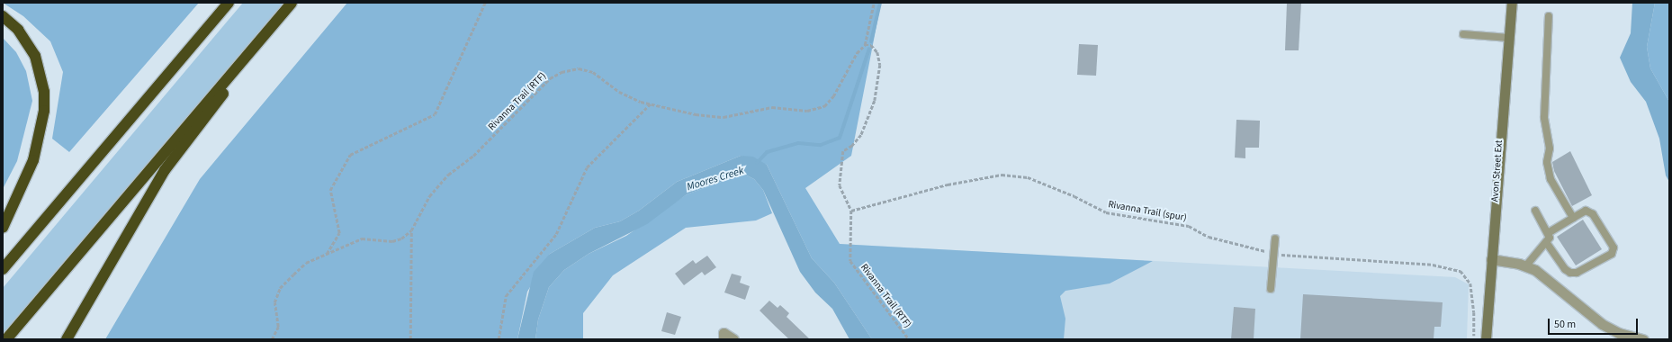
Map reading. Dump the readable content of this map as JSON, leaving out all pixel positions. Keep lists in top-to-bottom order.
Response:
{
  "streets": {
    "main road": ["Avon Street Ext"],
    "path": ["Rivanna Trail (RTF)", "Rivanna Trail (spur)"]
  },
  "crossings": [
    ["Rivanna Trail (RTF)", "Rivanna Trail (spur)"]
  ],
  "water": ["Moores Creek"],
  "scale_bar": "50 m"
}
